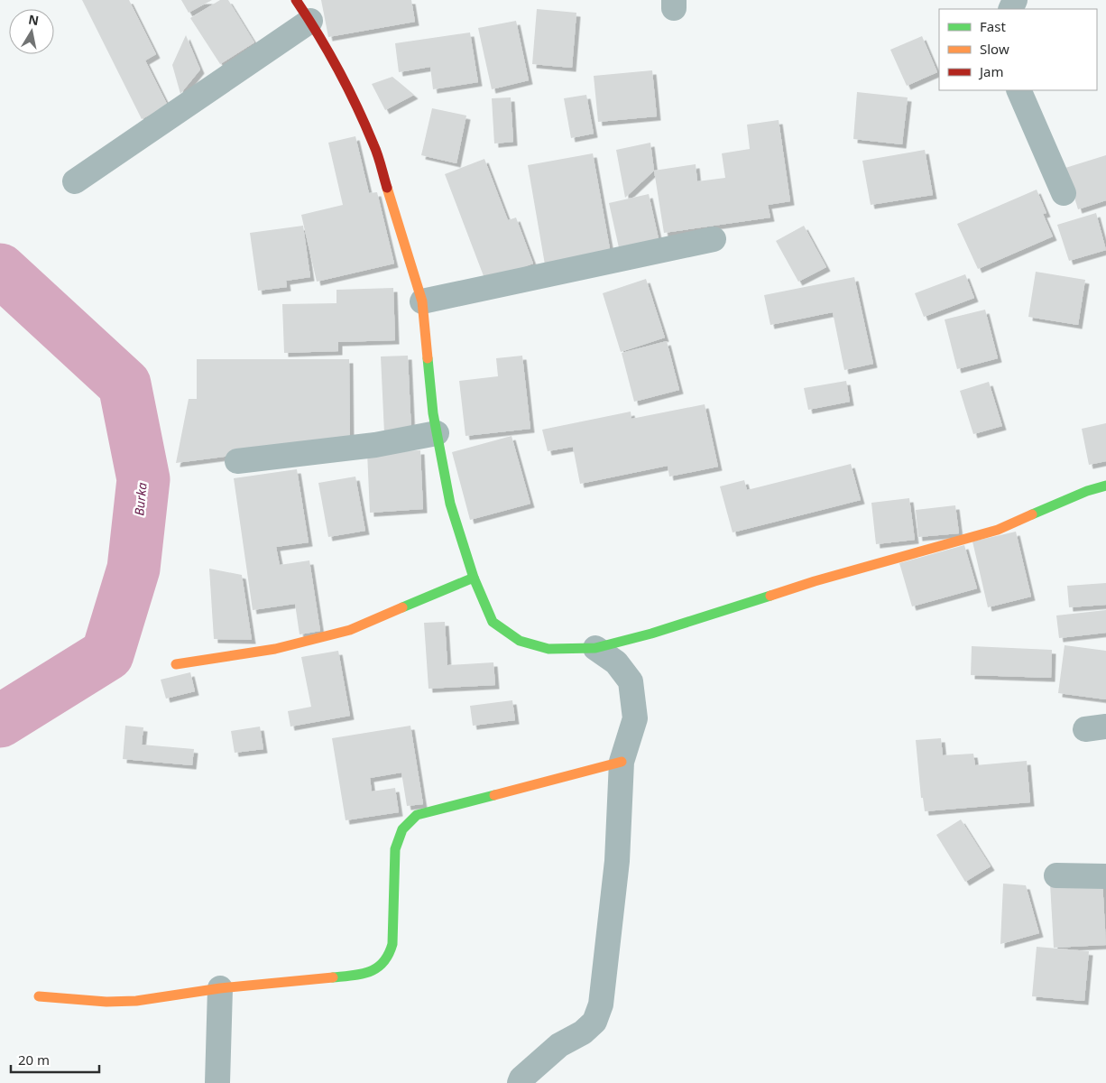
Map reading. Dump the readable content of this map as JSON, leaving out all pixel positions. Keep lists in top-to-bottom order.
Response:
{
  "water": ["Burka"],
  "legend": ["Fast", "Slow", "Jam"],
  "scale_bar": "20 m",
  "north": "top"
}
